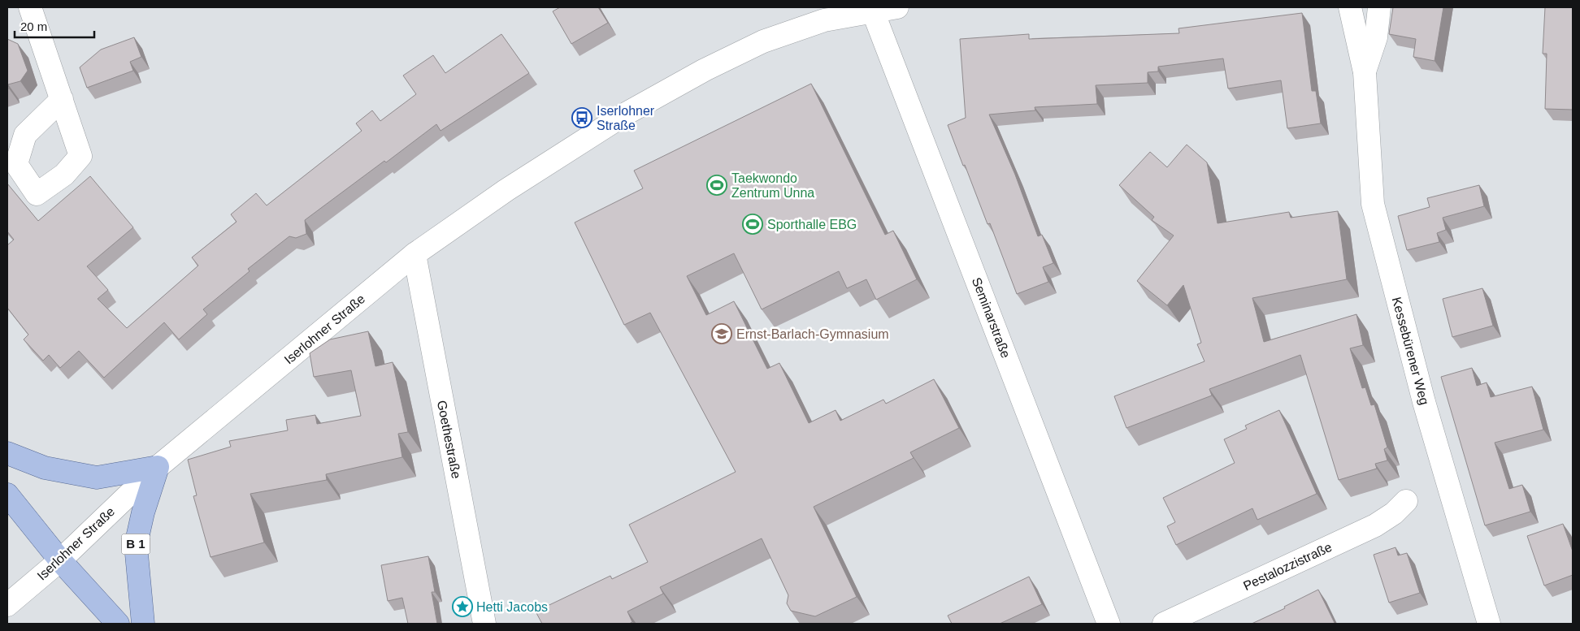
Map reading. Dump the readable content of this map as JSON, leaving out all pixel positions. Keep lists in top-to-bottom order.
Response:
{
  "streets": {
    "main road": [
      "Seminarstraße",
      "Iserlohner Straße",
      "Kessebürener Weg",
      "Goethestraße",
      "B 1",
      "Pestalozzistraße"
    ]
  },
  "crossings": [
    ["Seminarstraße", "Iserlohner Straße"],
    ["Iserlohner Straße", "Goethestraße"],
    ["Iserlohner Straße", "B 1"]
  ],
  "places": {
    "bus stop": ["Iserlohner Straße"],
    "sports": ["Taekwondo Zentrum Unna", "Sporthalle EBG"],
    "school or university": ["Ernst-Barlach-Gymnasium"],
    "place": ["Hetti Jacobs"]
  },
  "scale_bar": "20 m"
}
